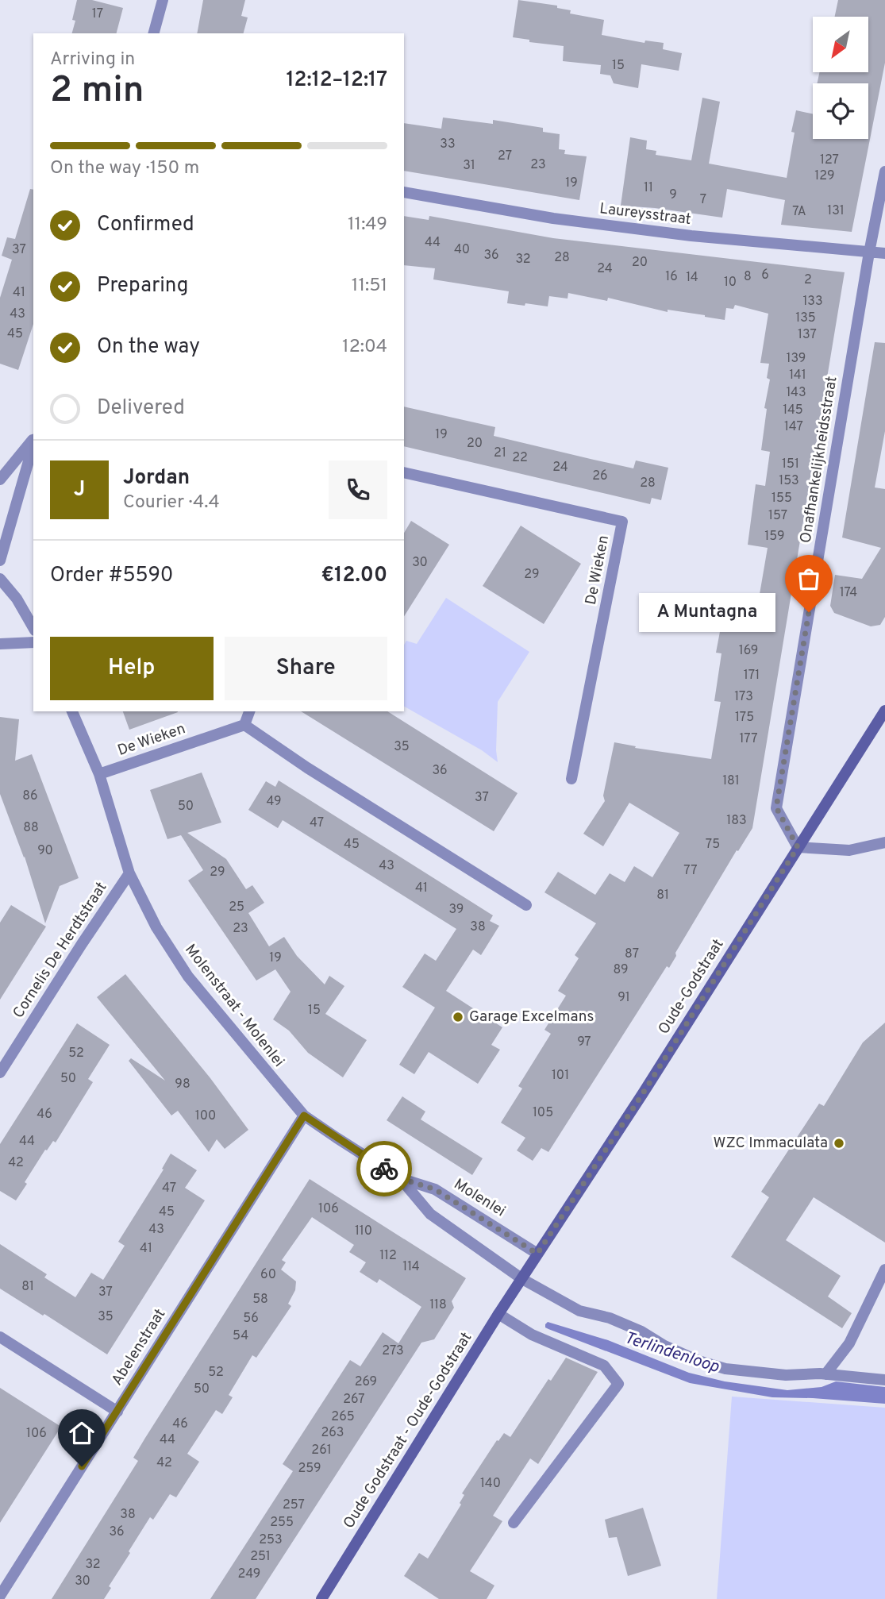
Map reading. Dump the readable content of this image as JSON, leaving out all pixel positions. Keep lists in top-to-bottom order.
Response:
{
  "streets": {
    "street": [
      "Laureysstraat",
      "Onafhankelijkheidsstraat",
      "De Wieken",
      "Cornelis De Herdtstraat",
      "Oude-Godstraat",
      "Molenstraat - Molenlei",
      "Molenlei",
      "Abelenstraat",
      "Oude Godstraat - Oude-Godstraat"
    ]
  },
  "crossings": [
    ["Laureysstraat", "Onafhankelijkheidsstraat"],
    ["Onafhankelijkheidsstraat", "Oude-Godstraat"],
    ["De Wieken", "Molenstraat - Molenlei"],
    ["Cornelis De Herdtstraat", "Molenstraat - Molenlei"],
    ["Oude-Godstraat", "Molenlei"],
    ["Oude-Godstraat", "Oude Godstraat - Oude-Godstraat"],
    ["Molenstraat - Molenlei", "Molenlei"],
    ["Molenstraat - Molenlei", "Abelenstraat"]
  ],
  "water": ["Terlindenloop"],
  "places": ["A Muntagna", "Garage Excelmans", "WZC Immaculata"],
  "house_numbers": [
    "17",
    "15",
    "33",
    "27",
    "127",
    "23",
    "31",
    "129",
    "19",
    "11",
    "9",
    "7",
    "131",
    "7A",
    "44",
    "37",
    "40",
    "36",
    "28",
    "32",
    "20",
    "24",
    "6",
    "16",
    "8",
    "14",
    "2",
    "10",
    "41",
    "133",
    "43",
    "135",
    "45",
    "137",
    "139",
    "141",
    "143",
    "145",
    "147",
    "19",
    "20",
    "21",
    "22",
    "151",
    "24",
    "26",
    "153",
    "28",
    "155",
    "157",
    "159",
    "30",
    "29",
    "174",
    "169",
    "171",
    "173",
    "175",
    "177",
    "35",
    "36",
    "181",
    "86",
    "37",
    "49",
    "50",
    "183",
    "47",
    "88",
    "45",
    "75",
    "90",
    "43",
    "77",
    "29",
    "41",
    "81",
    "25",
    "39",
    "38",
    "23",
    "87",
    "19",
    "89",
    "91",
    "15",
    "97",
    "52",
    "101",
    "50",
    "98",
    "105",
    "46",
    "100",
    "44",
    "42",
    "47",
    "106",
    "45",
    "43",
    "110",
    "41",
    "112",
    "114",
    "60",
    "81",
    "37",
    "58",
    "118",
    "35",
    "56",
    "54",
    "273",
    "52",
    "269",
    "50",
    "267",
    "265",
    "46",
    "263",
    "106",
    "44",
    "261",
    "42",
    "259",
    "140",
    "257",
    "38",
    "255",
    "36",
    "253",
    "251",
    "32",
    "249",
    "30"
  ],
  "north": "bottom left",
  "page": {
    "heading": ["2 min", "Arriving in", "12:12–12:17"],
    "panel": [
      "Jordan",
      "Courier · 4.4",
      "Order #5590",
      "€12.00"
    ],
    "bar": "On the way · 150 m",
    "list": [
      ["Confirmed", "11:49"],
      ["Preparing", "11:51"],
      ["On the way", "12:04"],
      "Delivered"
    ],
    "round": "J",
    "bubble": "A Muntagna",
    "buttons": ["Help", "Share"]
  }
}
